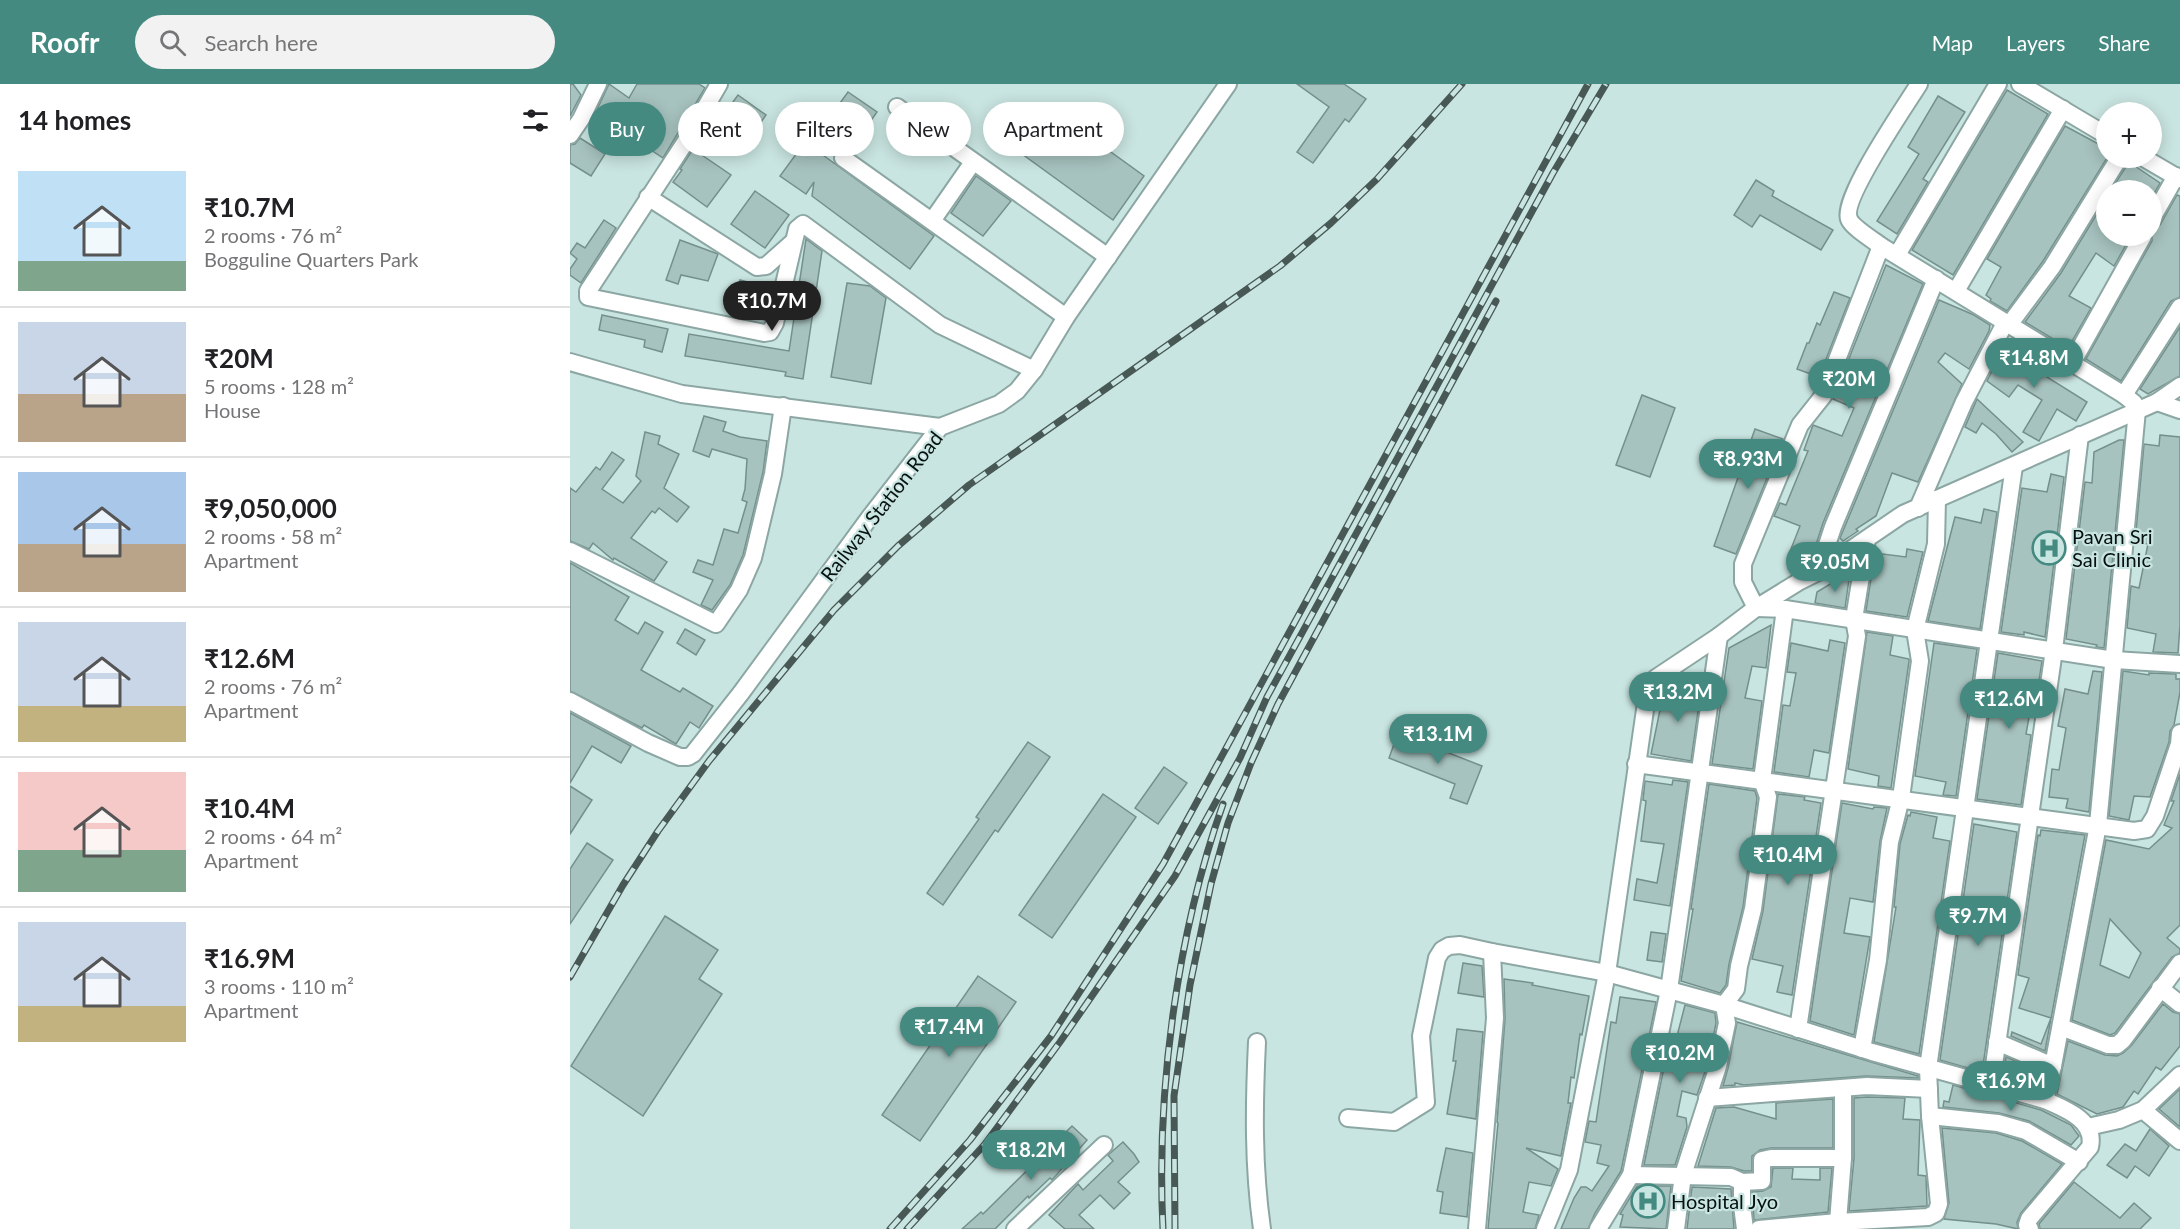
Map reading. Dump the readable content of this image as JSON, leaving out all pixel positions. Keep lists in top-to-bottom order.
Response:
{
  "streets": {
    "street": ["Railway Station Road"]
  },
  "places": {
    "hospital": ["Pavan Sri Sai Clinic", "Hospital Jyo"]
  },
  "page": {
    "header": "Roofr",
    "search": "Search here",
    "nav": ["Map", "Layers", "Share"],
    "heading": "14 homes",
    "map_buttons": ["+", "−"],
    "chip": [
      "Buy",
      "Rent",
      "Filters",
      "New",
      "Apartment"
    ],
    "list": [
      {
        "name": "₹10.7M",
        "note": "2 rooms · 76 m² · Bogguline Quarters Park"
      },
      {
        "name": "₹20M",
        "note": "5 rooms · 128 m² · House"
      },
      {
        "name": "₹9,050,000",
        "note": "2 rooms · 58 m² · Apartment"
      },
      {
        "name": "₹12.6M",
        "note": "2 rooms · 76 m² · Apartment"
      },
      {
        "name": "₹10.4M",
        "note": "2 rooms · 64 m² · Apartment"
      },
      {
        "name": "₹16.9M",
        "note": "3 rooms · 110 m² · Apartment"
      }
    ],
    "price": [
      "₹10.7M",
      "₹14.8M",
      "₹20M",
      "₹8.93M",
      "₹9.05M",
      "₹13.2M",
      "₹12.6M",
      "₹13.1M",
      "₹10.4M",
      "₹9.7M",
      "₹17.4M",
      "₹10.2M",
      "₹16.9M",
      "₹18.2M"
    ]
  }
}
